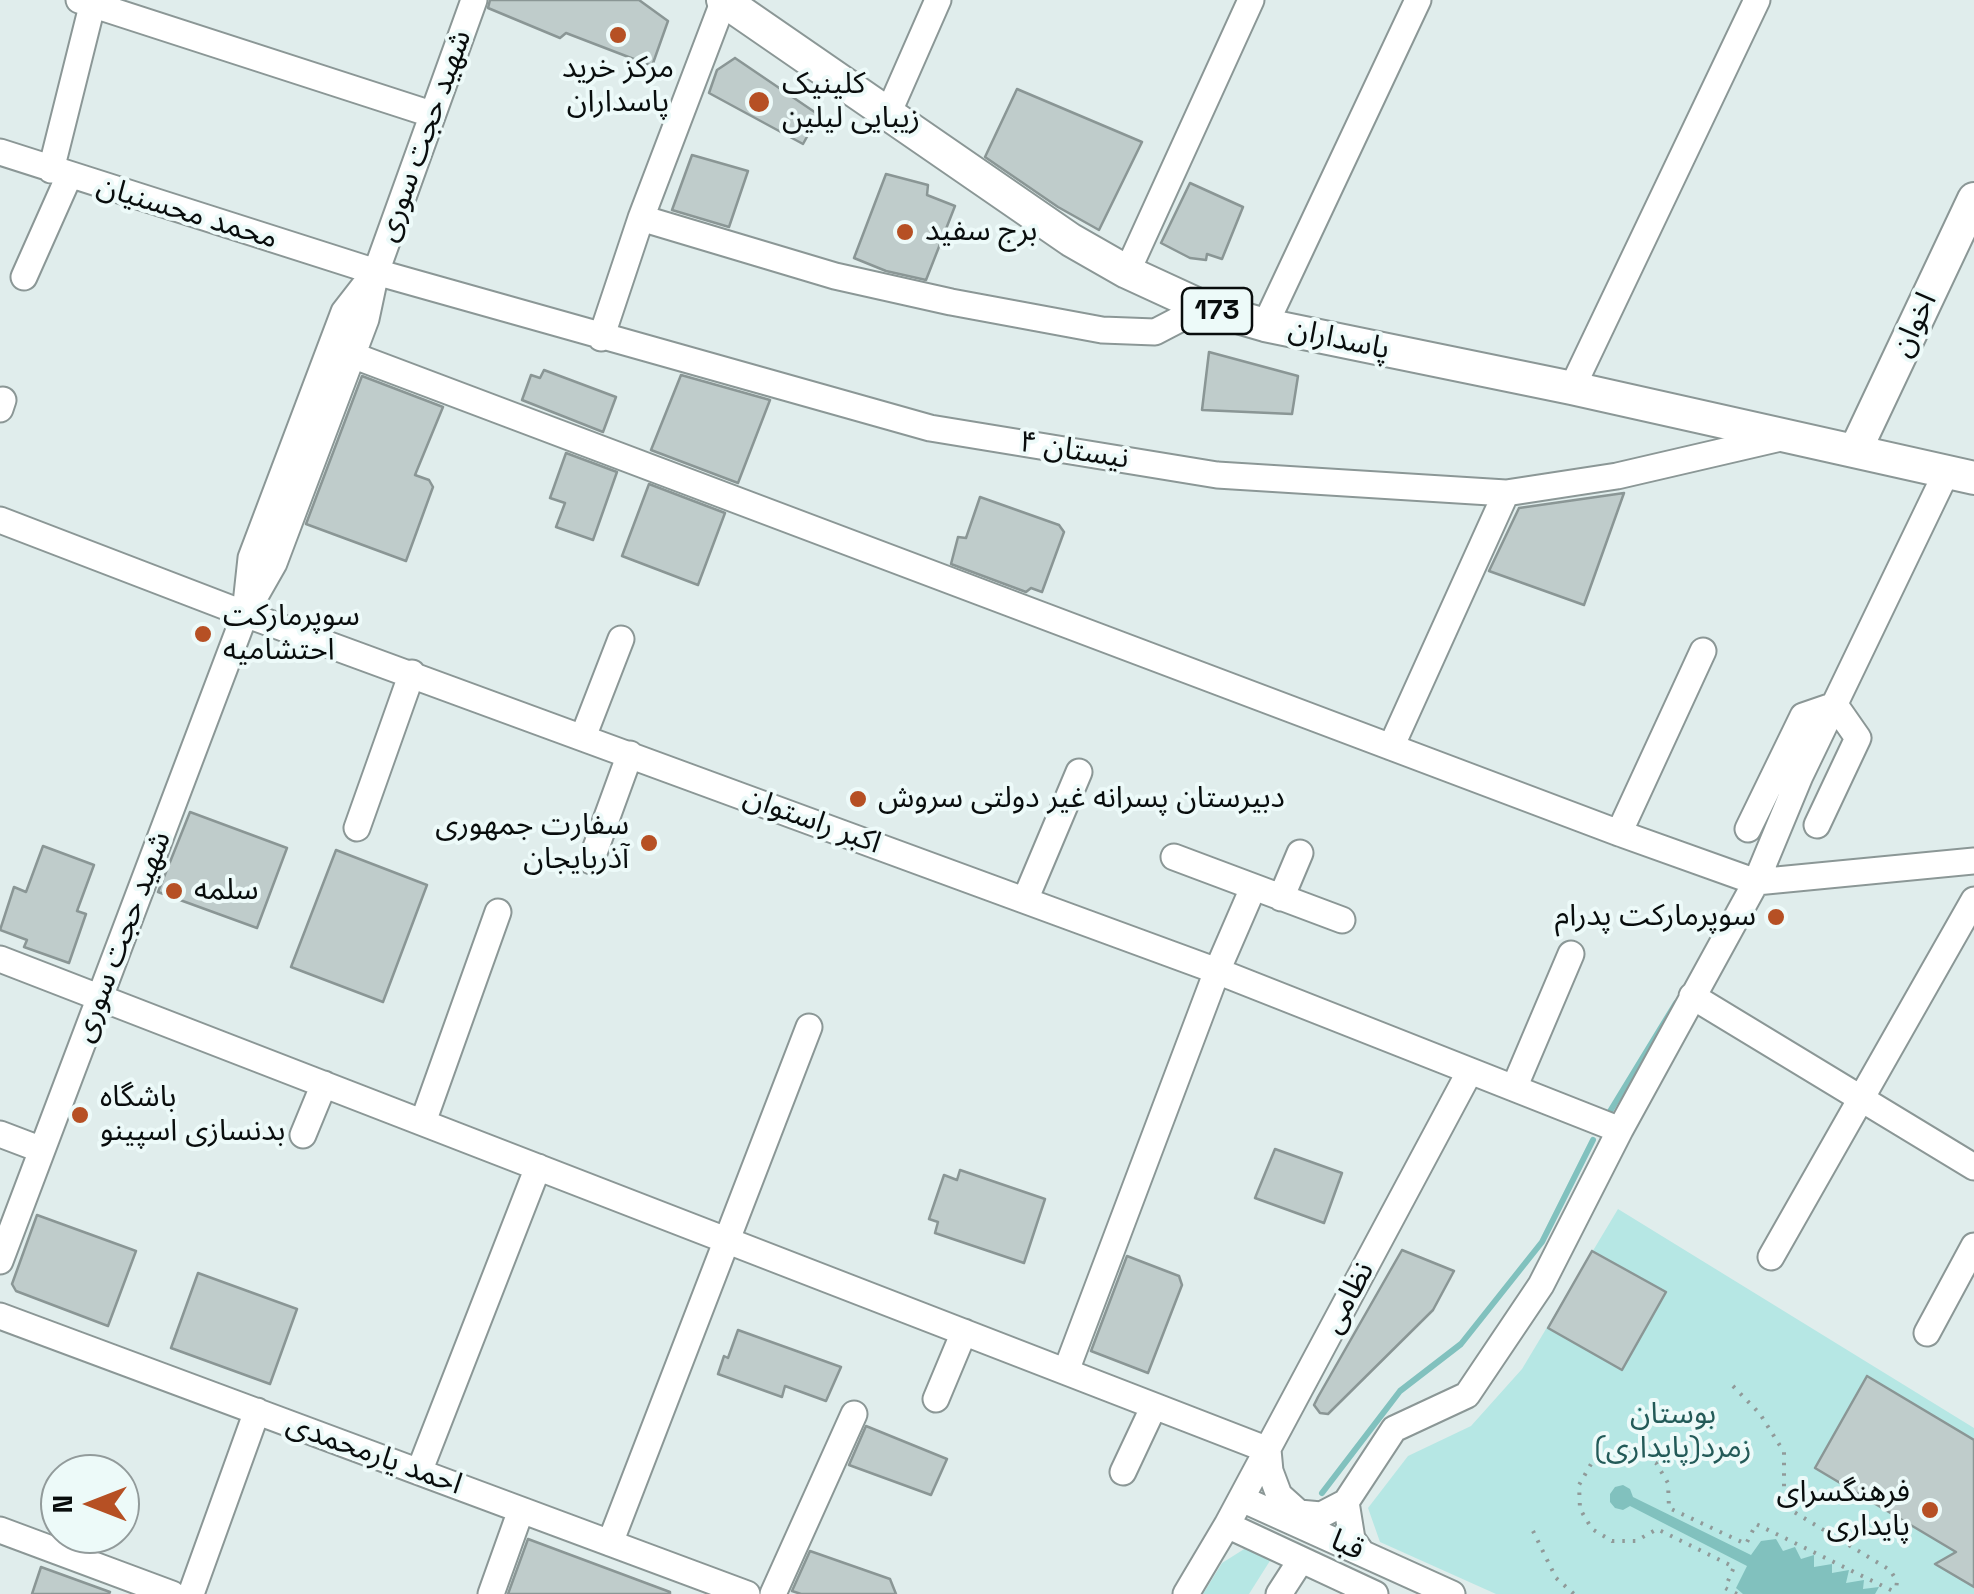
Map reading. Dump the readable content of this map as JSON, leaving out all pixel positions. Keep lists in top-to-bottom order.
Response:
{
  "streets": {
    "main road": ["173", "اخوان", "پاسداران"],
    "street": [
      "شهید حجت سوری",
      "محمد محسنیان",
      "نیستان ۴",
      "اکبر راستوان",
      "نظامی",
      "احمد یارمحمدی",
      "قبا"
    ]
  },
  "crossings": [
    ["شهید حجت سوری", "محمد محسنیان"],
    ["شهید حجت سوری", "نیستان ۴"],
    ["شهید حجت سوری", "اکبر راستوان"],
    ["محمد محسنیان", "نیستان ۴"],
    ["اخوان", "پاسداران"],
    ["پاسداران", "نیستان ۴"],
    ["اکبر راستوان", "نظامی"],
    ["نظامی", "قبا"]
  ],
  "parks": ["بوستان زمرد(پایداری)"],
  "places": [
    "مرکز خرید پاسداران",
    "کلینیک زیبایی لیلین",
    "برج سفید",
    "سوپرمارکت احتشامیه",
    "دبیرستان پسرانه غیر دولتی سروش",
    "سفارت جمهوری آذربایجان",
    "سلمه",
    "سوپرمارکت پدرام",
    "باشگاه بدنسازی اسپینو",
    "فرهنگسرای پایداری"
  ],
  "north": "left"
}
